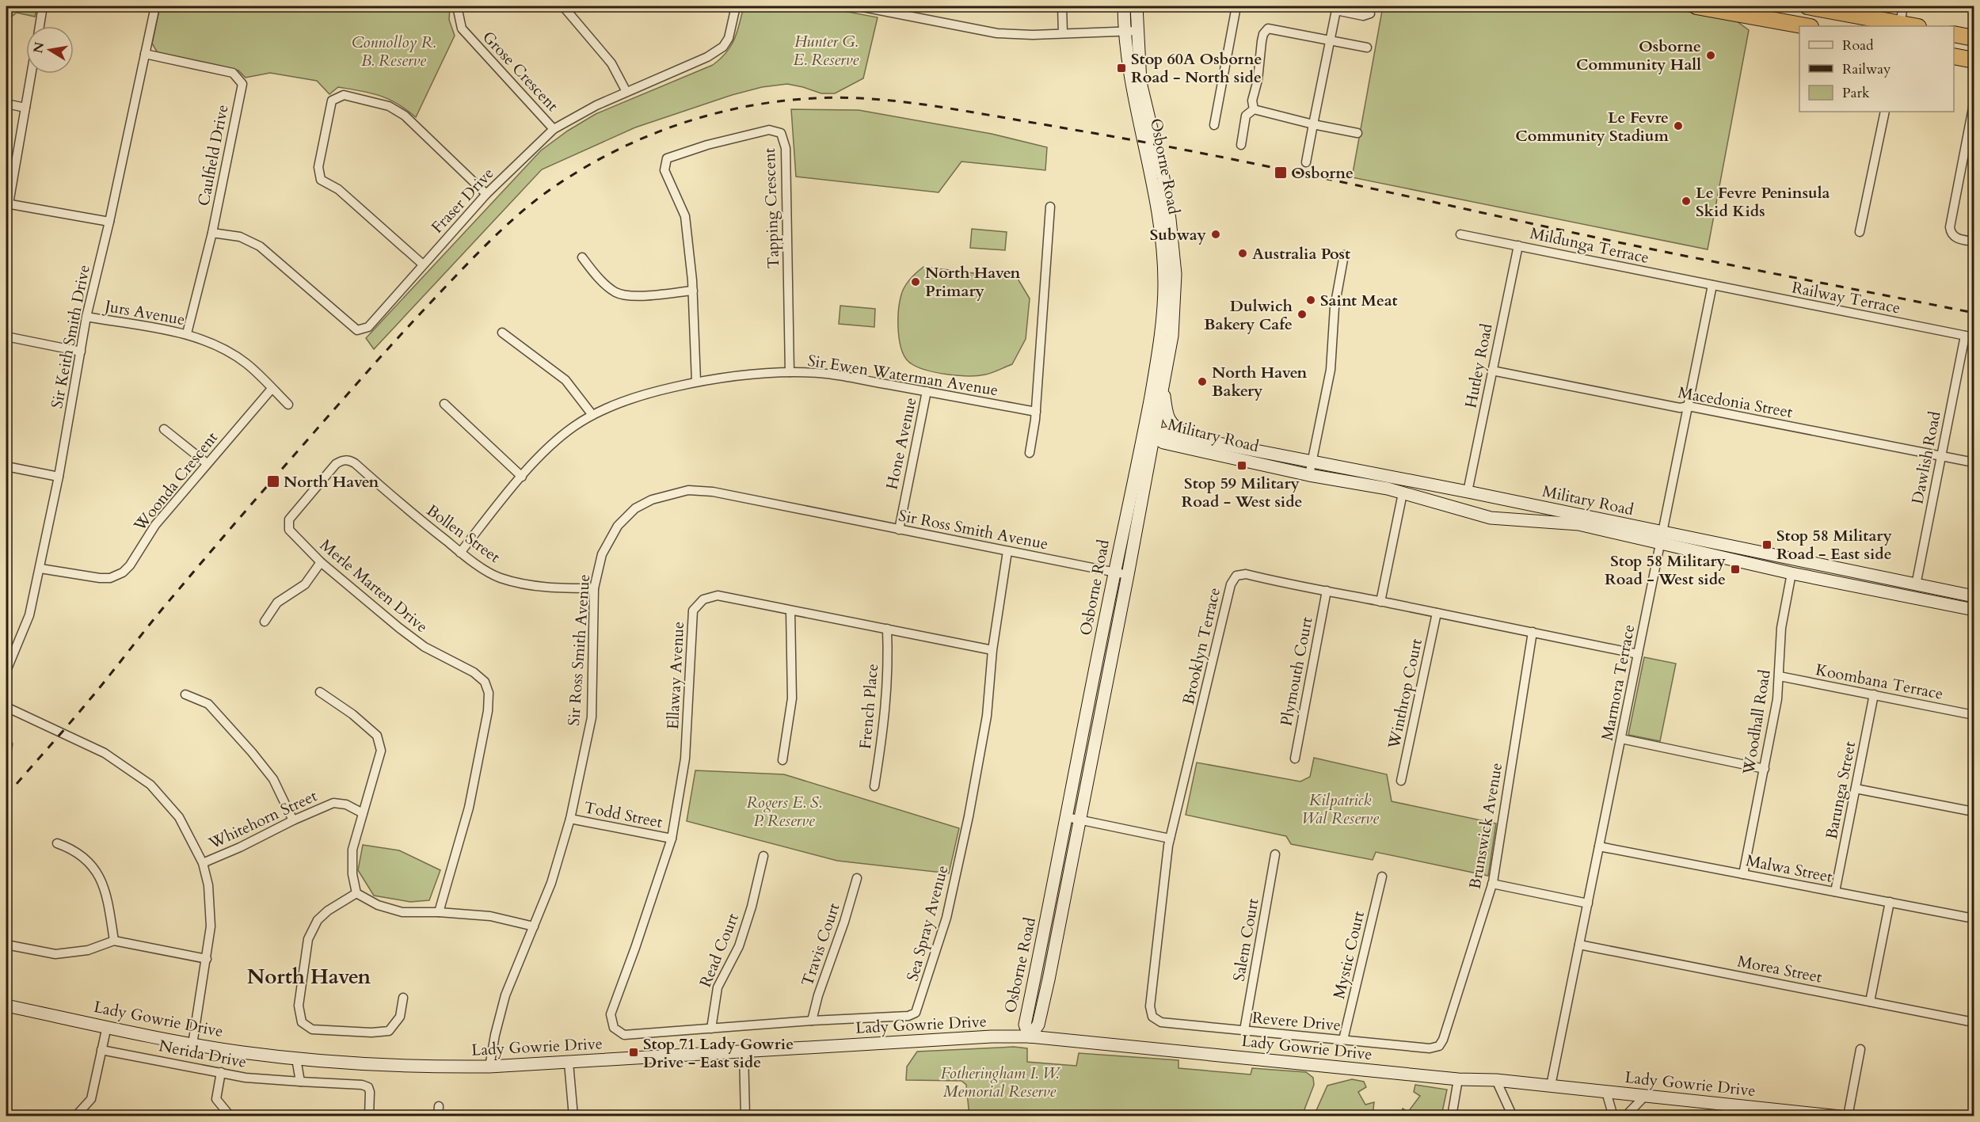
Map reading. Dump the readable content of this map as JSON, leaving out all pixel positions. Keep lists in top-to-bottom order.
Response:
{
  "streets": {
    "street": [
      "Grose Crescent",
      "Caulfield Drive",
      "Osborne Road",
      "Fraser Drive",
      "Tapping Crescent",
      "Mildunga Terrace",
      "Railway Terrace",
      "Jurs Avenue",
      "Sir Keith Smith Drive",
      "Hutley Road",
      "Sir Ewen Waterman Avenue",
      "Macedonia Street",
      "Military Road",
      "Hone Avenue",
      "Dawlish Road",
      "Woonda Crescent",
      "Sir Ross Smith Avenue",
      "Bollen Street",
      "Merle Marten Drive",
      "Brooklyn Terrace",
      "Plymouth Court",
      "Ellaway Avenue",
      "Koombana Terrace",
      "Marmora Terrace",
      "Winthrop Court",
      "French Place",
      "Woodhall Road",
      "Barunga Street",
      "Todd Street",
      "Whitehorn Street",
      "Brunswick Avenue",
      "Malwa Street",
      "Sea Spray Avenue",
      "Salem Court",
      "Travis Court",
      "Read Court",
      "Mystic Court",
      "Morea Street",
      "Lady Gowrie Drive",
      "Revere Drive",
      "Nerida Drive"
    ]
  },
  "crossings": [
    ["Grose Crescent", "Fraser Drive"],
    ["Caulfield Drive", "Fraser Drive"],
    ["Caulfield Drive", "Jurs Avenue"],
    ["Caulfield Drive", "Sir Keith Smith Drive"],
    ["Osborne Road", "Military Road"],
    ["Osborne Road", "Sir Ross Smith Avenue"],
    ["Osborne Road", "Lady Gowrie Drive"],
    ["Tapping Crescent", "Sir Ewen Waterman Avenue"],
    ["Mildunga Terrace", "Railway Terrace"],
    ["Mildunga Terrace", "Hutley Road"],
    ["Mildunga Terrace", "Marmora Terrace"],
    ["Railway Terrace", "Dawlish Road"],
    ["Railway Terrace", "Marmora Terrace"],
    ["Jurs Avenue", "Sir Keith Smith Drive"],
    ["Jurs Avenue", "Woonda Crescent"],
    ["Sir Keith Smith Drive", "Woonda Crescent"],
    ["Hutley Road", "Macedonia Street"],
    ["Hutley Road", "Military Road"],
    ["Sir Ewen Waterman Avenue", "Hone Avenue"],
    ["Sir Ewen Waterman Avenue", "Bollen Street"],
    ["Macedonia Street", "Dawlish Road"],
    ["Macedonia Street", "Marmora Terrace"],
    ["Military Road", "Dawlish Road"],
    ["Military Road", "Marmora Terrace"],
    ["Military Road", "Woodhall Road"],
    ["Hone Avenue", "Sir Ross Smith Avenue"],
    ["Sir Ross Smith Avenue", "Bollen Street"],
    ["Sir Ross Smith Avenue", "Todd Street"],
    ["Sir Ross Smith Avenue", "Sea Spray Avenue"],
    ["Sir Ross Smith Avenue", "Lady Gowrie Drive"],
    ["Bollen Street", "Merle Marten Drive"],
    ["Brooklyn Terrace", "Plymouth Court"],
    ["Brooklyn Terrace", "Marmora Terrace"],
    ["Brooklyn Terrace", "Winthrop Court"],
    ["Brooklyn Terrace", "Brunswick Avenue"],
    ["Brooklyn Terrace", "Revere Drive"],
    ["Ellaway Avenue", "French Place"],
    ["Ellaway Avenue", "Todd Street"],
    ["Ellaway Avenue", "Sea Spray Avenue"],
    ["Koombana Terrace", "Woodhall Road"],
    ["Koombana Terrace", "Barunga Street"],
    ["Marmora Terrace", "Malwa Street"],
    ["Marmora Terrace", "Morea Street"],
    ["Marmora Terrace", "Lady Gowrie Drive"],
    ["Woodhall Road", "Malwa Street"],
    ["Barunga Street", "Malwa Street"],
    ["Brunswick Avenue", "Revere Drive"],
    ["Sea Spray Avenue", "Travis Court"],
    ["Sea Spray Avenue", "Read Court"],
    ["Salem Court", "Revere Drive"],
    ["Mystic Court", "Revere Drive"]
  ],
  "districts": ["North Haven"],
  "parks": [
    "Hunter G. E. Reserve",
    "Connolloy R. B. Reserve",
    "Kilpatrick Wal Reserve",
    "Rogers E. S. P. Reserve",
    "Fotheringham I. W. Memorial Reserve"
  ],
  "places": {
    "other": [
      "Osborne Community Hall",
      "Le Fevre Community Stadium",
      "Le Fevre Peninsula Skid Kids",
      "Subway",
      "Australia Post",
      "North Haven Primary",
      "Saint Meat",
      "Dulwich Bakery Cafe",
      "North Haven Bakery"
    ],
    "transit": [
      "Stop 60A Osborne Road - North side",
      "Osborne",
      "Stop 59 Military Road - West side",
      "North Haven",
      "Stop 58 Military Road - East side",
      "Stop 58 Military Road - West side",
      "Stop 71 Lady Gowrie Drive - East side"
    ]
  },
  "legend": ["Road", "Railway", "Park"],
  "north": "left"
}
